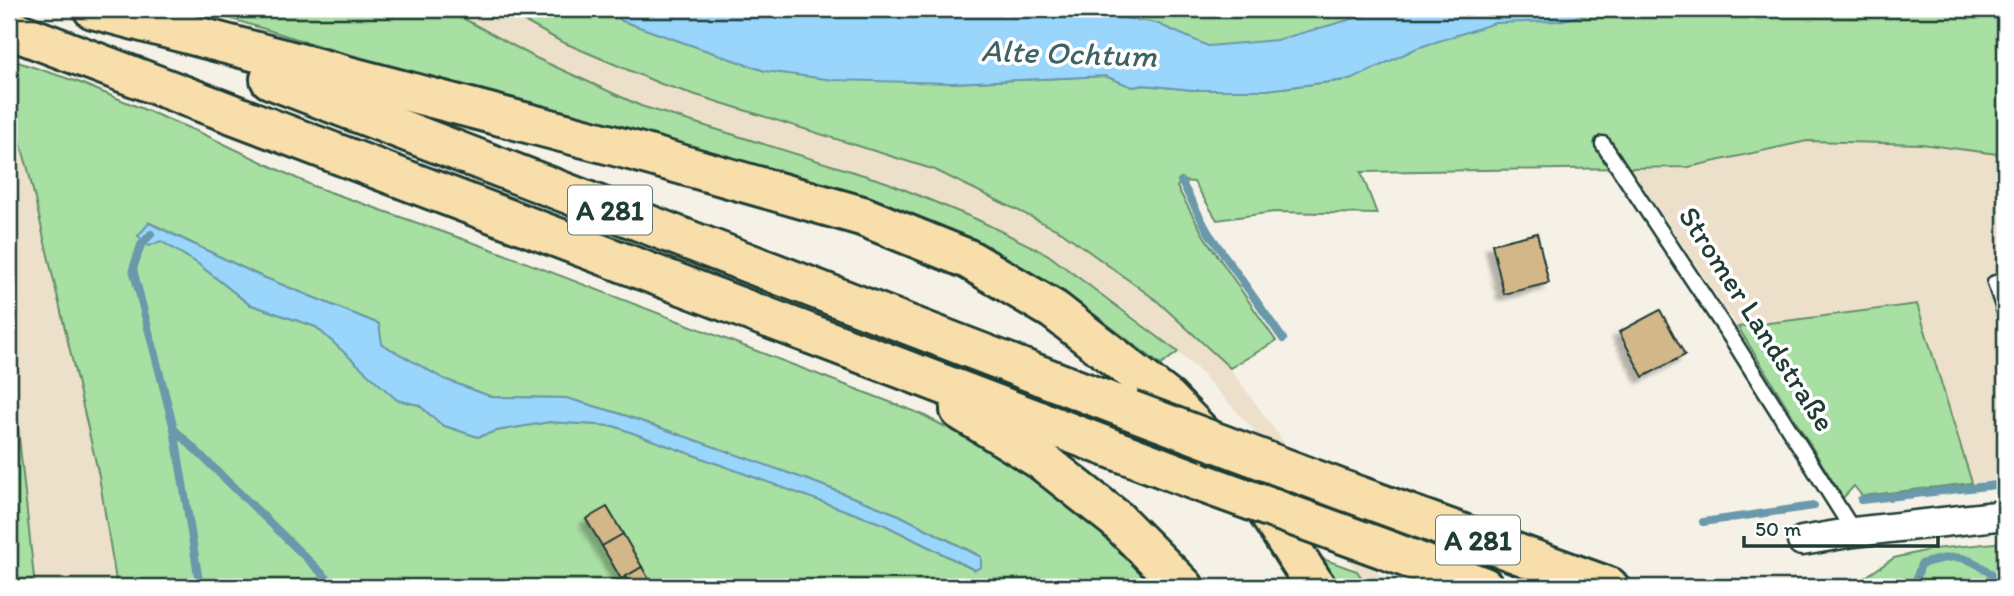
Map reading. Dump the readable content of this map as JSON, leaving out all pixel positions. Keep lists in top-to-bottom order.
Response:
{
  "streets": {
    "highway": ["A 281"],
    "lane": ["Stromer Landstraße"]
  },
  "water": ["Alte Ochtum"],
  "scale_bar": "50 m"
}
